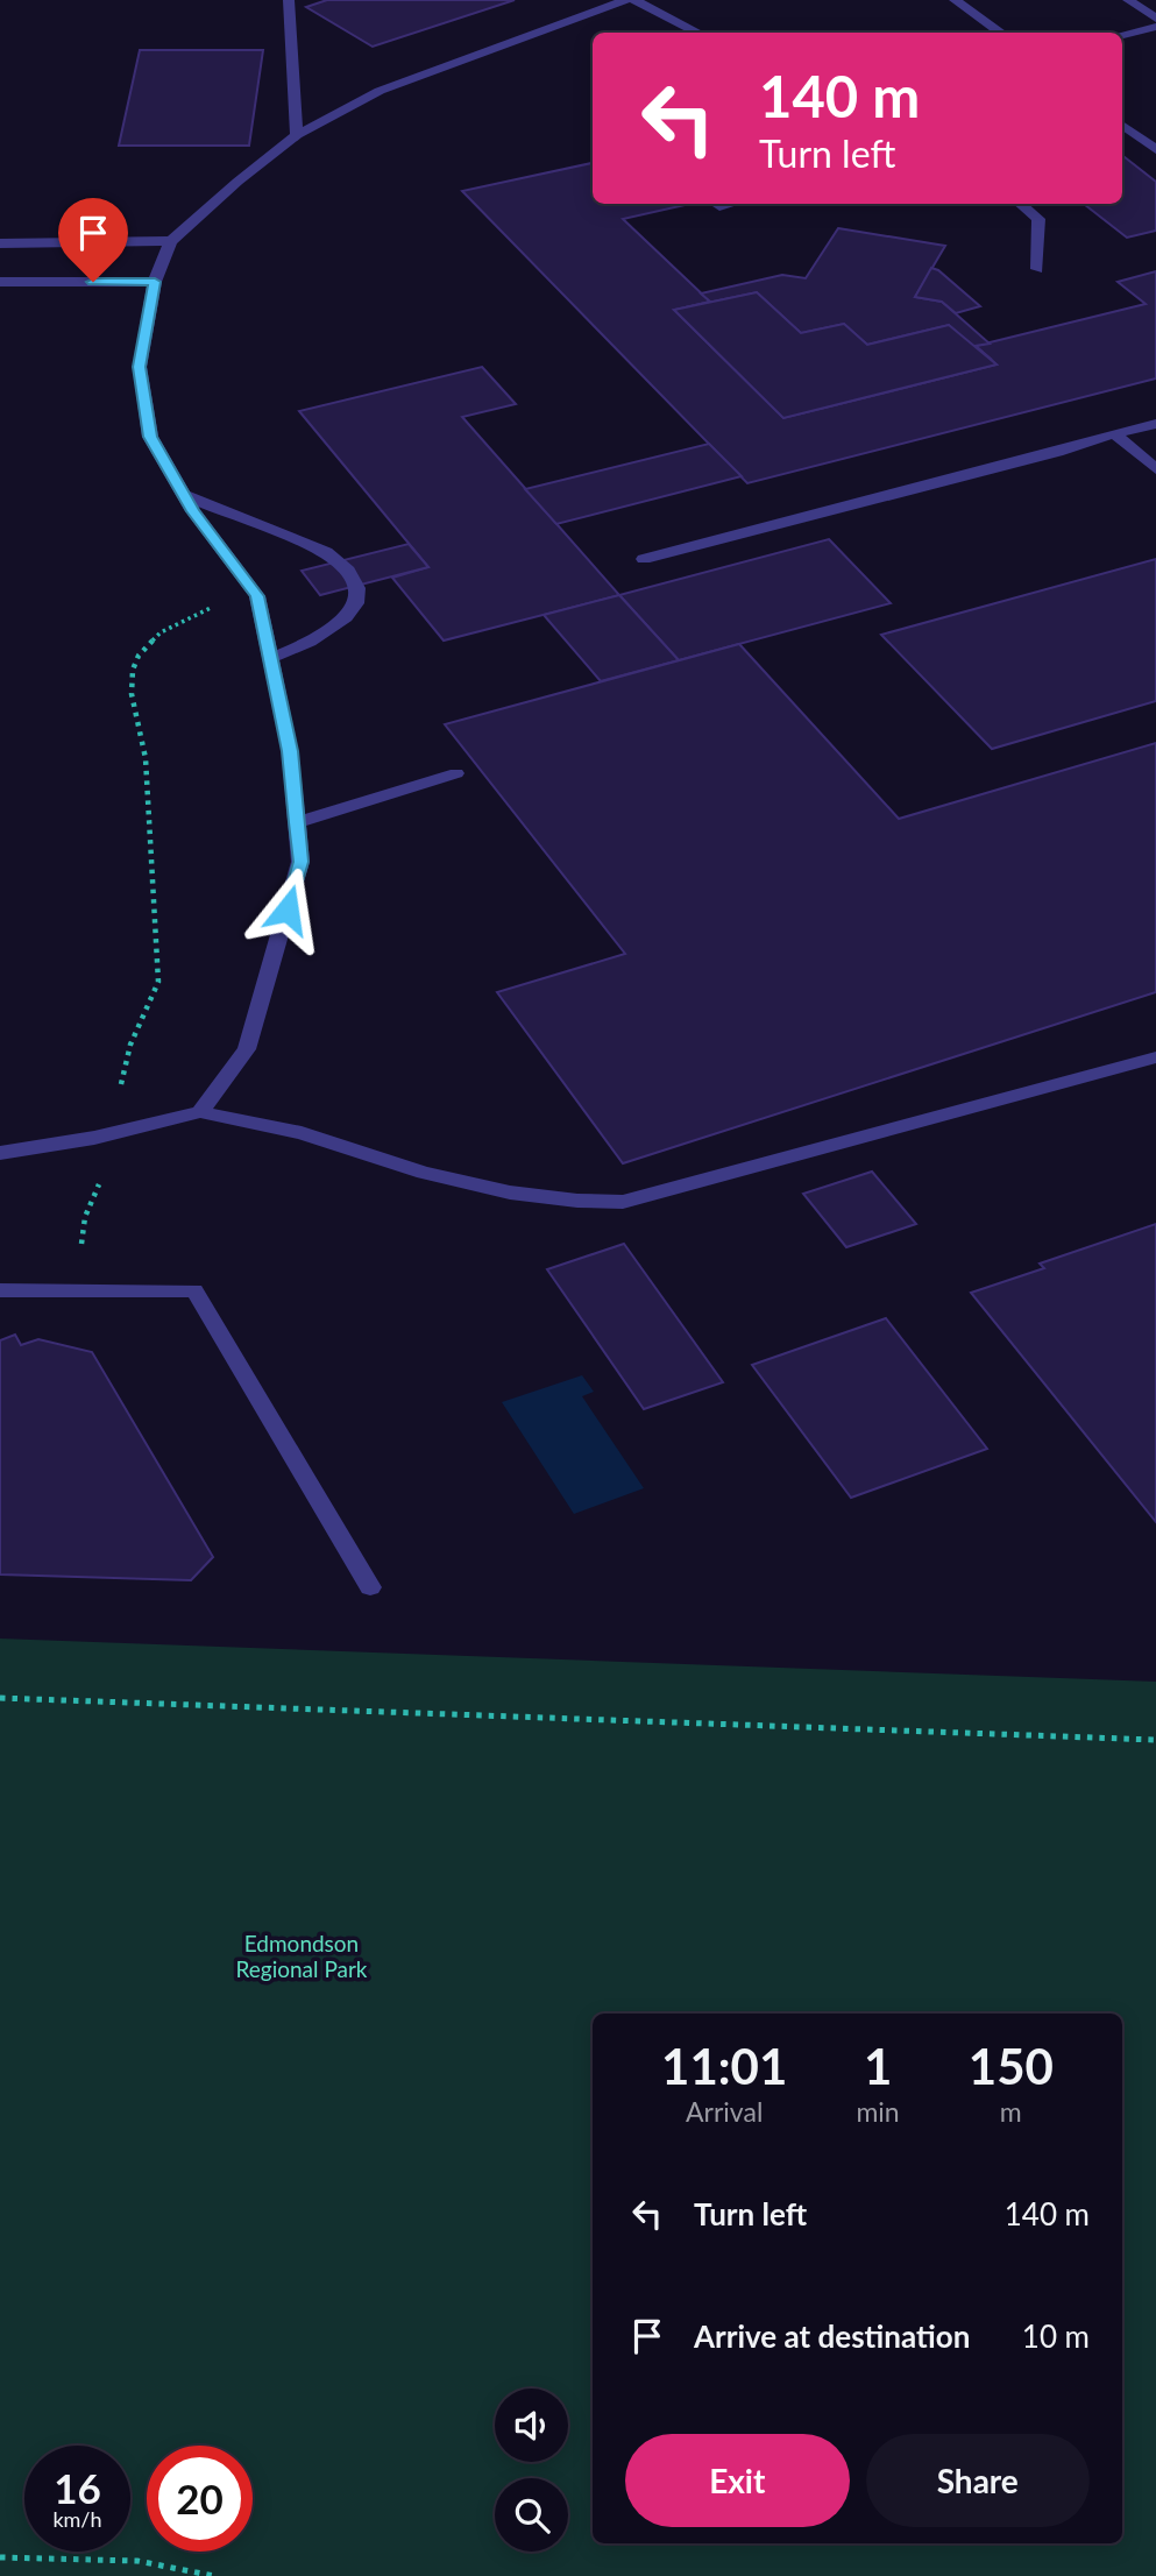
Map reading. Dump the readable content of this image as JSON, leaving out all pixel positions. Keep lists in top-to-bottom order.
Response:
{
  "parks": ["Edmondson Regional Park"],
  "page": {
    "turn": ["140 m", "Turn left"],
    "eta": [
      "11:01",
      "Arrival",
      "1",
      "min",
      "150",
      "m"
    ],
    "list": [
      {
        "name": "Turn left",
        "value": "140 m"
      },
      {
        "name": "Arrive at destination",
        "value": "10 m"
      }
    ],
    "buttons": ["Exit", "Share"],
    "speed": "16 km/h",
    "limit": "20"
  }
}
